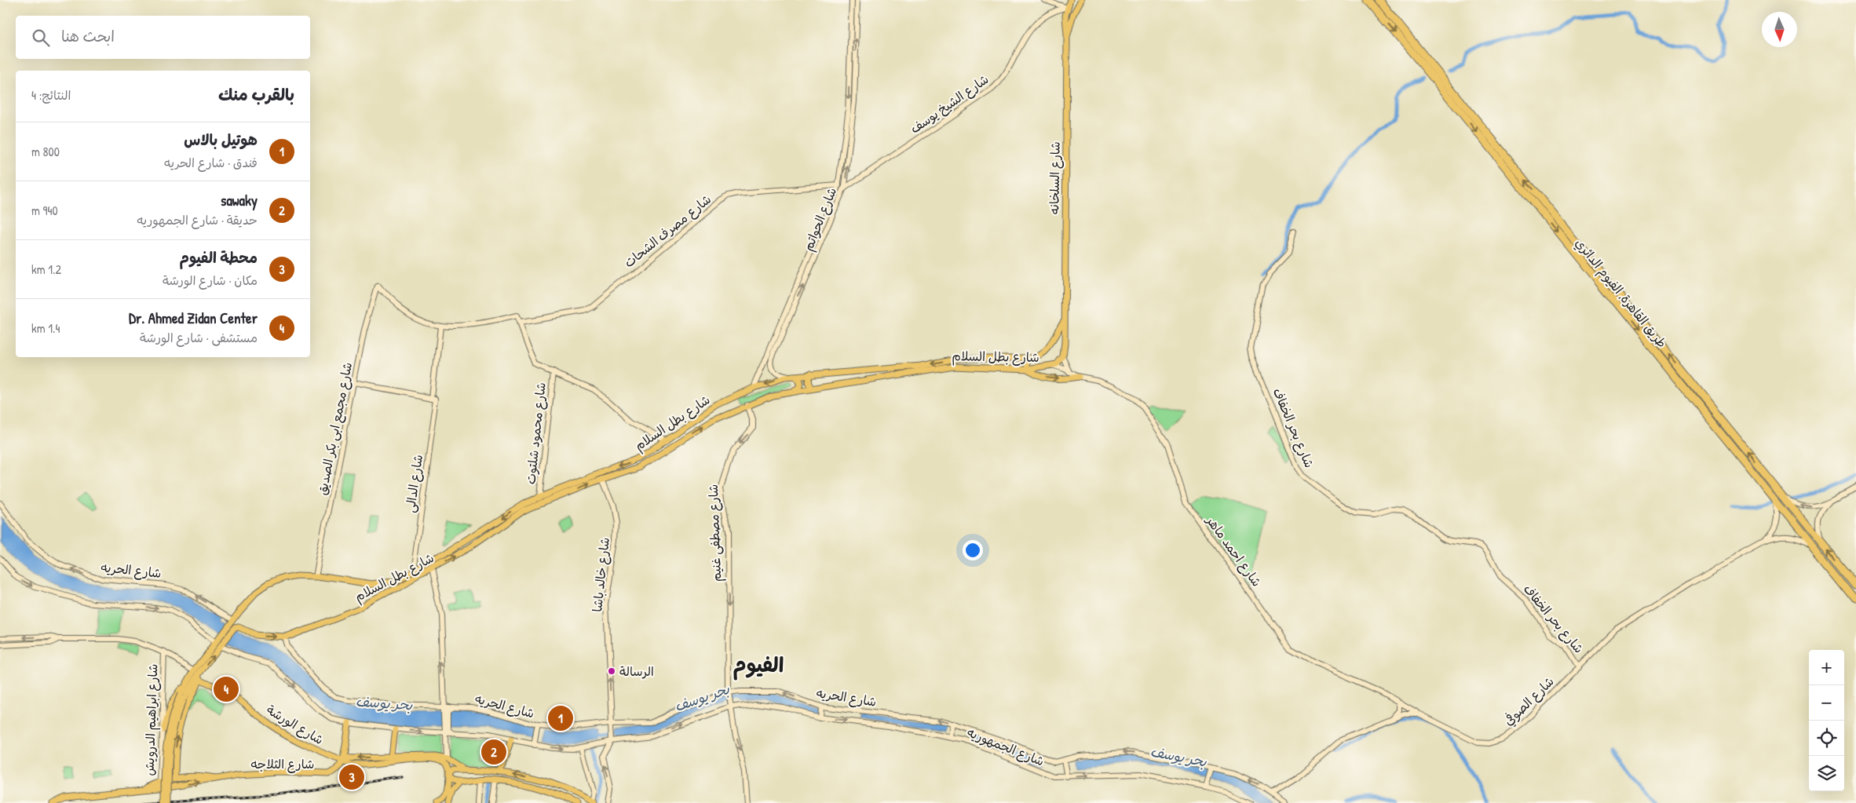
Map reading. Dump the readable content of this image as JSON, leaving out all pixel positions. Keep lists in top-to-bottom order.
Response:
{
  "streets": {
    "highway": ["طريق القاهرة, الفيوم الدائري"],
    "main road": [
      "شارع السلخانه",
      "شارع بطل السلام",
      "شارع الورشة",
      "شارع الثلاجه"
    ],
    "street": [
      "شارع الشيخ يوسف",
      "شارع الحواتم",
      "شارع مصرف الشحات",
      "شارع بحر الخفاف",
      "شارع مجمع ابى بكر الصديق",
      "شارع محمود شلتوت",
      "شارع الدالى",
      "شارع مصطفى غنيم",
      "شارع احمد ماهر",
      "شارع الحريه",
      "شارع خالد باشا",
      "شارع الصوفي",
      "شارع ابراهيم الدرويش",
      "شارع الجمهوريه"
    ]
  },
  "crossings": [
    ["شارع الشيخ يوسف", "شارع الحواتم"],
    ["شارع السلخانه", "شارع بطل السلام"],
    ["شارع الحواتم", "شارع مصرف الشحات"],
    ["شارع الحواتم", "شارع بطل السلام"],
    ["طريق القاهرة, الفيوم الدائري", "شارع الصوفي"],
    ["شارع بطل السلام", "شارع مجمع ابى بكر الصديق"],
    ["شارع بطل السلام", "شارع محمود شلتوت"],
    ["شارع بطل السلام", "شارع الدالى"],
    ["شارع بطل السلام", "شارع مصطفى غنيم"],
    ["شارع بطل السلام", "شارع احمد ماهر"],
    ["شارع بطل السلام", "شارع الحريه"],
    ["شارع بطل السلام", "شارع خالد باشا"],
    ["شارع بطل السلام", "شارع الجمهوريه"],
    ["شارع بحر الخفاف", "شارع الصوفي"],
    ["شارع مجمع ابى بكر الصديق", "شارع الدالى"],
    ["شارع مصطفى غنيم", "شارع الحريه"],
    ["شارع احمد ماهر", "شارع الصوفي"],
    ["شارع الحريه", "شارع خالد باشا"],
    ["شارع خالد باشا", "شارع الجمهوريه"],
    ["شارع ابراهيم الدرويش", "شارع الثلاجه"],
    ["شارع الورشة", "شارع الثلاجه"]
  ],
  "one_way": ["شارع مصطفى غنيم", "شارع خالد باشا", "شارع الجمهوريه"],
  "districts": ["الفيوم"],
  "water": ["بحر يوسف"],
  "places": ["الرسالة"],
  "north": "bottom",
  "page": {
    "search": "ابحث هنا",
    "heading": ["بالقرب منك", "النتائج: 4"],
    "list": [
      {
        "mark": "1",
        "name": "هوتيل بالاس",
        "note": "فندق · شارع الحريه",
        "value": "800 m"
      },
      {
        "mark": "2",
        "name": "sawaky",
        "note": "حديقة · شارع الجمهوريه",
        "value": "940 m"
      },
      {
        "mark": "3",
        "name": "محطة الفيوم",
        "note": "مكان · شارع الورشة",
        "value": "1.2 km"
      },
      {
        "mark": "4",
        "name": "Dr. Ahmed Zidan Center",
        "note": "مستشفى · شارع الورشة",
        "value": "1.4 km"
      }
    ],
    "map_buttons": ["+", "−"],
    "pins": [
      "4",
      "1",
      "2",
      "3"
    ]
  }
}
